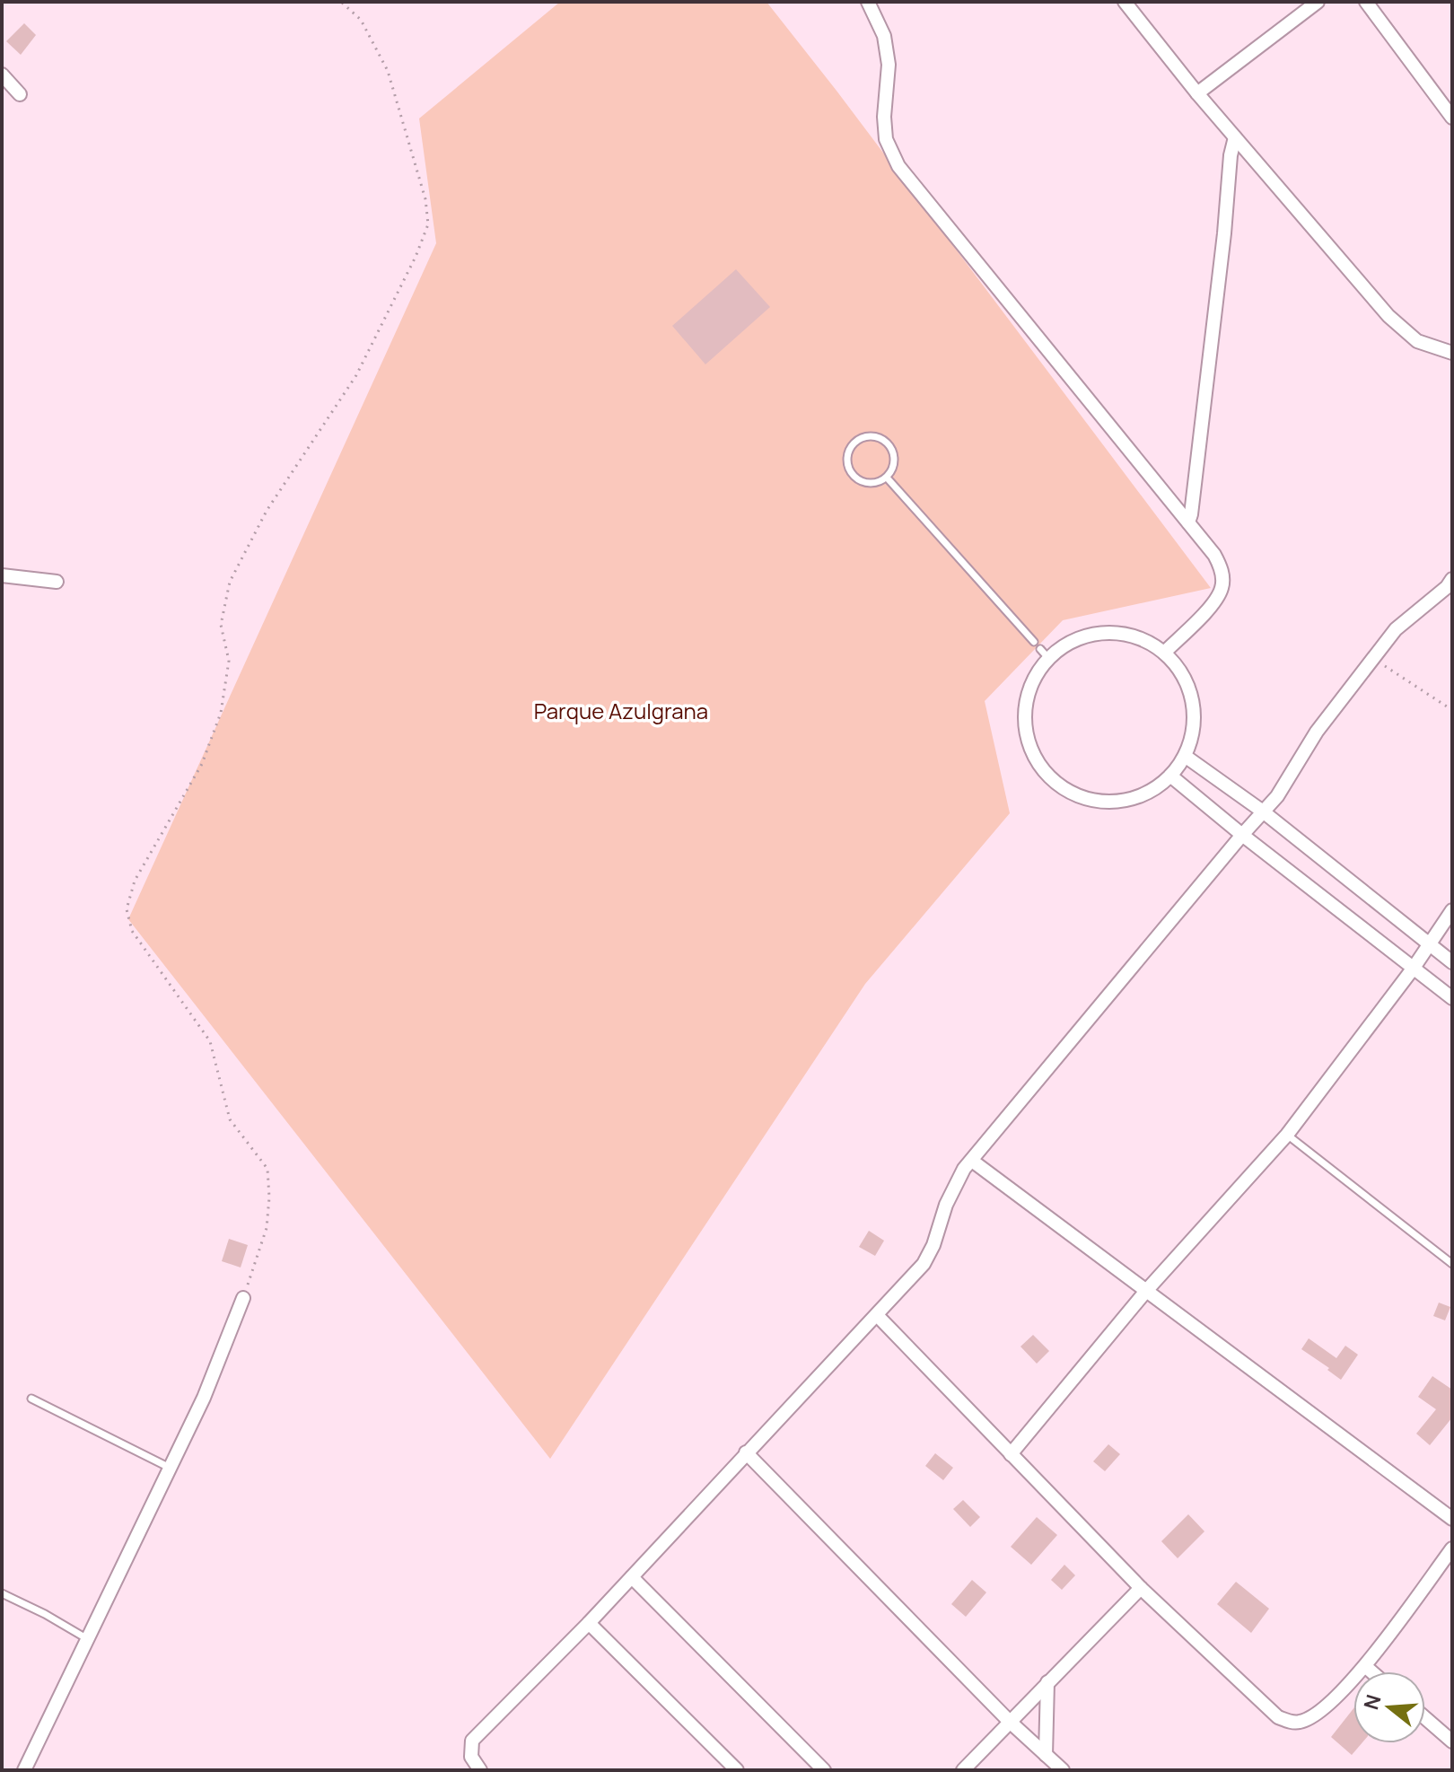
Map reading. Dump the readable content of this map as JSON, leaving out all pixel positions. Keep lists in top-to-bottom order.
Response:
{
  "parks": ["Parque Azulgrana"],
  "north": "left"
}
